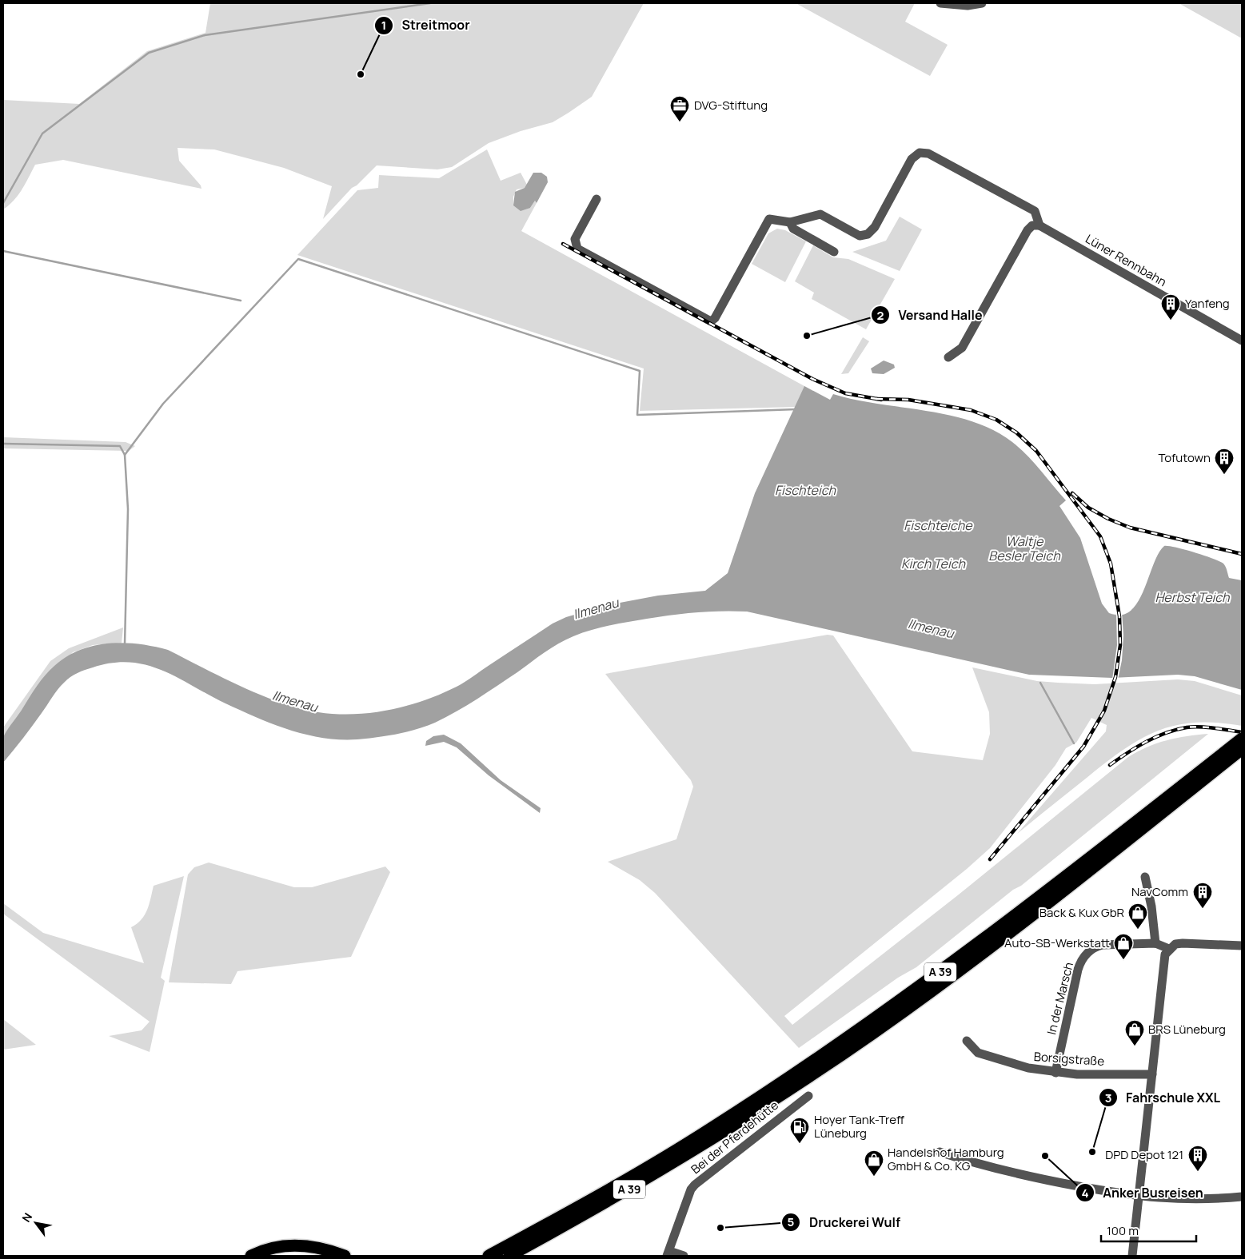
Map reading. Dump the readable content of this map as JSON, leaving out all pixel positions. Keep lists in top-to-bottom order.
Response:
{
  "streets": {
    "highway": ["A 39"],
    "street": [
      "Lüner Rennbahn",
      "In der Marsch",
      "Borsigstraße",
      "Bei der Pferdehütte"
    ]
  },
  "crossings": [
    ["In der Marsch", "Borsigstraße"]
  ],
  "water": [
    "Fischteich",
    "Fischteiche",
    "Waltje Besler Teich",
    "Kirch Teich",
    "Herbst Teich",
    "Ilmenau"
  ],
  "places": {
    "other": [
      "Streitmoor",
      "Versand Halle",
      "Fahrschule XXL",
      "Anker Busreisen",
      "Druckerei Wulf"
    ],
    "office": ["DVG-Stiftung"],
    "building": [
      "Yanfeng",
      "Tofutown",
      "NavComm",
      "DPD Depot 121"
    ],
    "shop": [
      "Back & Kux GbR",
      "Auto-SB-Werkstatt",
      "BRS Lüneburg",
      "Handelshof Hamburg GmbH & Co. KG"
    ],
    "fuel station": ["Hoyer Tank-Treff Lüneburg"]
  },
  "scale_bar": "100 m",
  "north": "top left"
}
